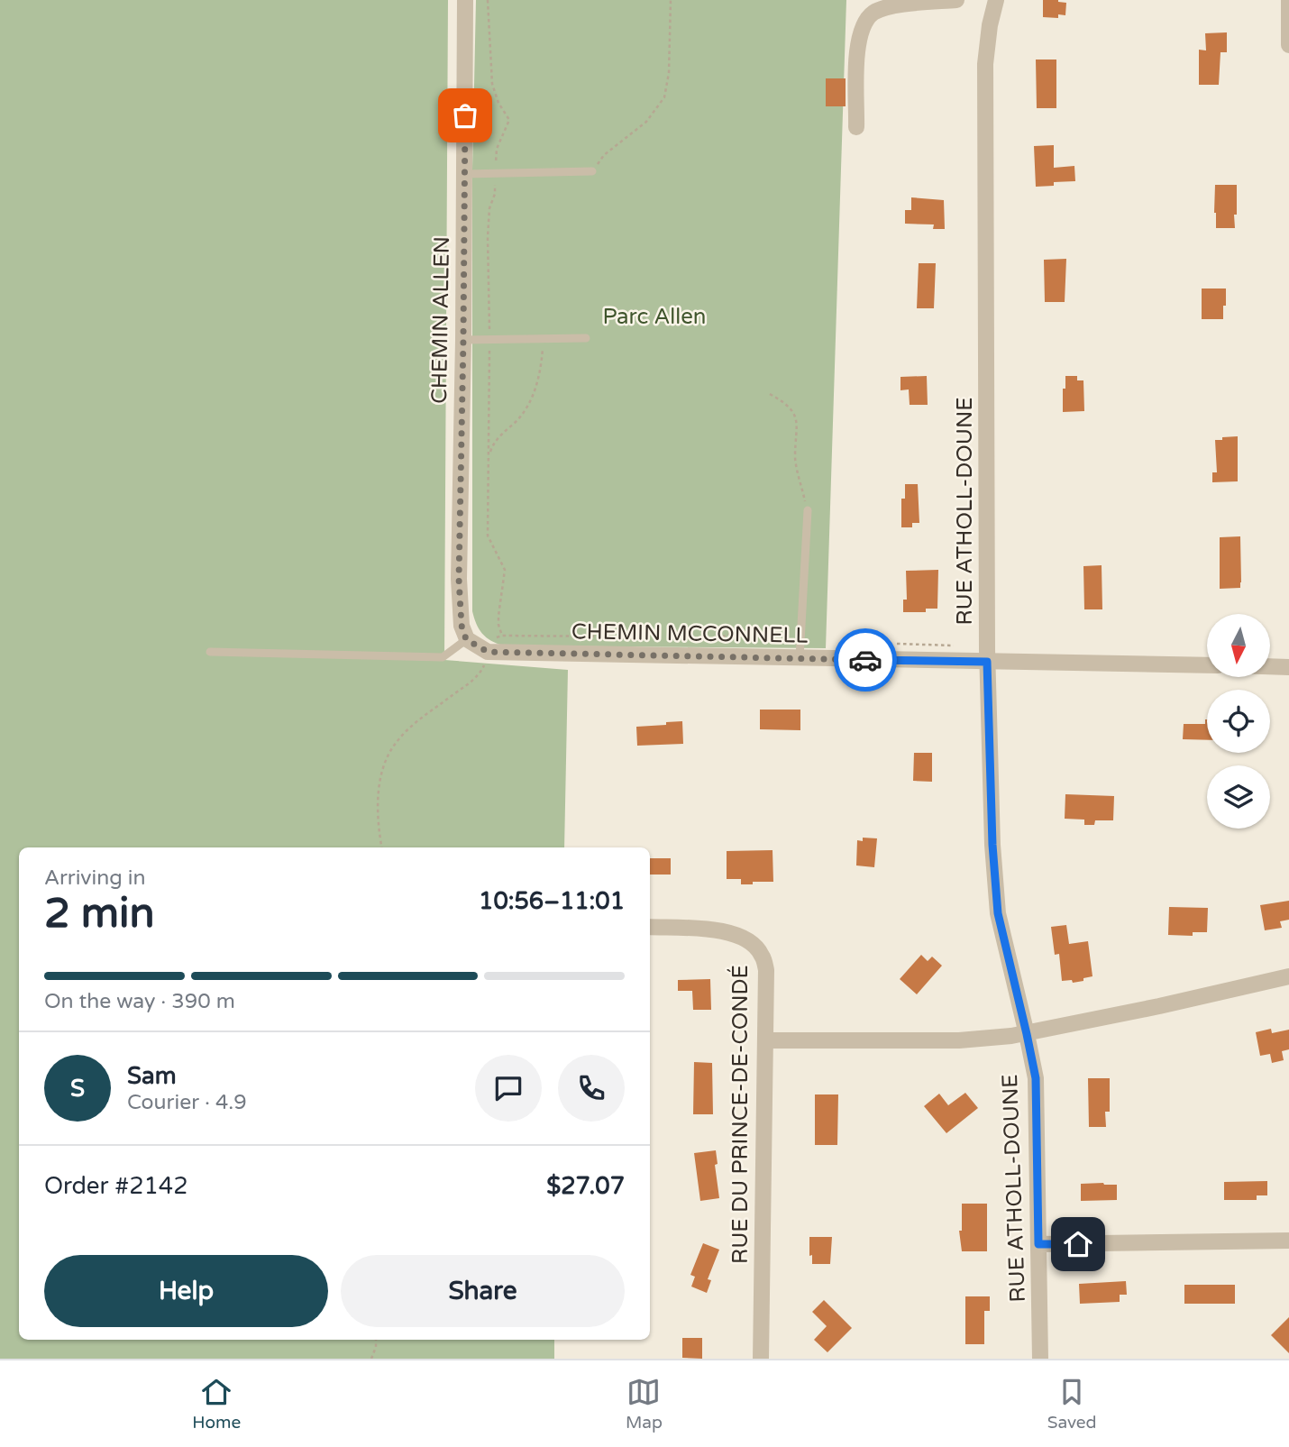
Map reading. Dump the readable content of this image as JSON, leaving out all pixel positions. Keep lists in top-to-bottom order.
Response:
{
  "streets": {
    "street": [
      "CHEMIN ALLEN",
      "RUE ATHOLL-DOUNE",
      "CHEMIN MCCONNELL",
      "RUE DU PRINCE-DE-CONDÉ"
    ]
  },
  "crossings": [
    ["CHEMIN ALLEN", "CHEMIN MCCONNELL"],
    ["RUE ATHOLL-DOUNE", "CHEMIN MCCONNELL"]
  ],
  "parks": ["Parc Allen"],
  "north": "bottom",
  "page": {
    "heading": ["2 min", "Arriving in", "10:56–11:01"],
    "panel": [
      "Sam",
      "Courier · 4.9",
      "Order #2142",
      "$27.07"
    ],
    "bar": "On the way · 390 m",
    "round": "S",
    "buttons": ["Help", "Share"],
    "tabs": ["Home", "Map", "Saved"]
  }
}
